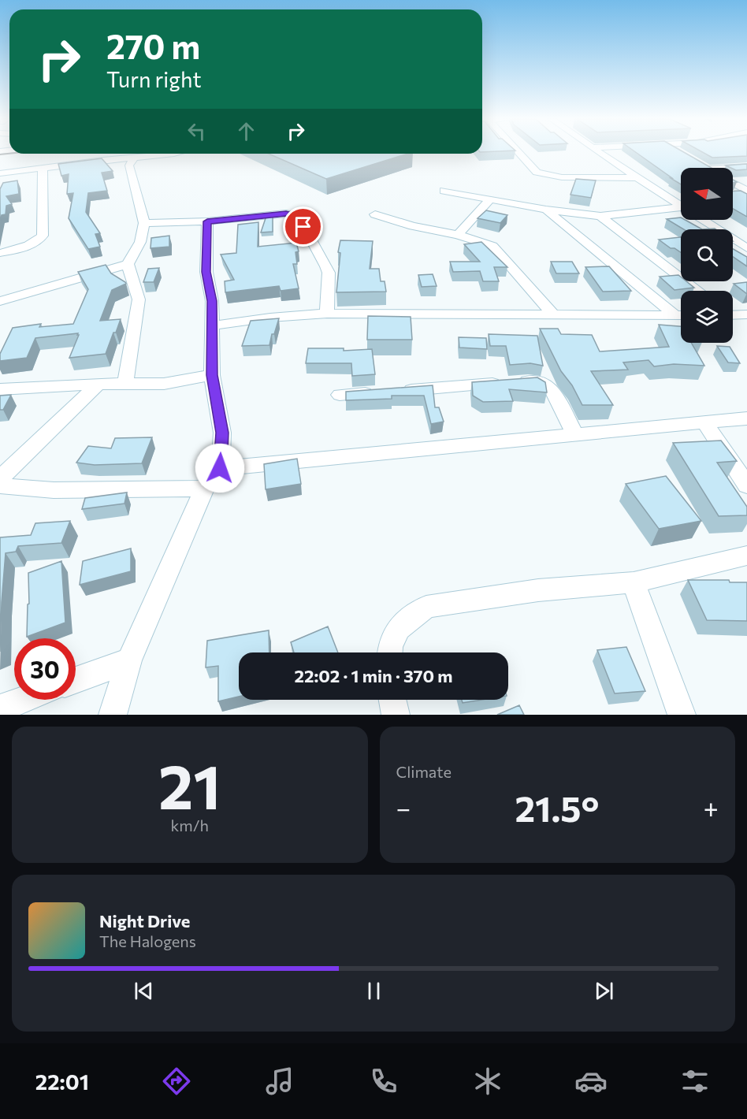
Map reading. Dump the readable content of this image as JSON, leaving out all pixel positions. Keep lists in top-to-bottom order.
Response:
{
  "north": "left",
  "page": {
    "turn": ["270 m", "Turn right"],
    "limit": "30",
    "trip": "22:02 · 1 min · 370 m",
    "tile": [
      ["21", "km/h"],
      "Climate"
    ],
    "heat": ["−", "21.5°", "+"],
    "song": ["Night Drive", "The Halogens"],
    "tabs": "22:01"
  }
}
